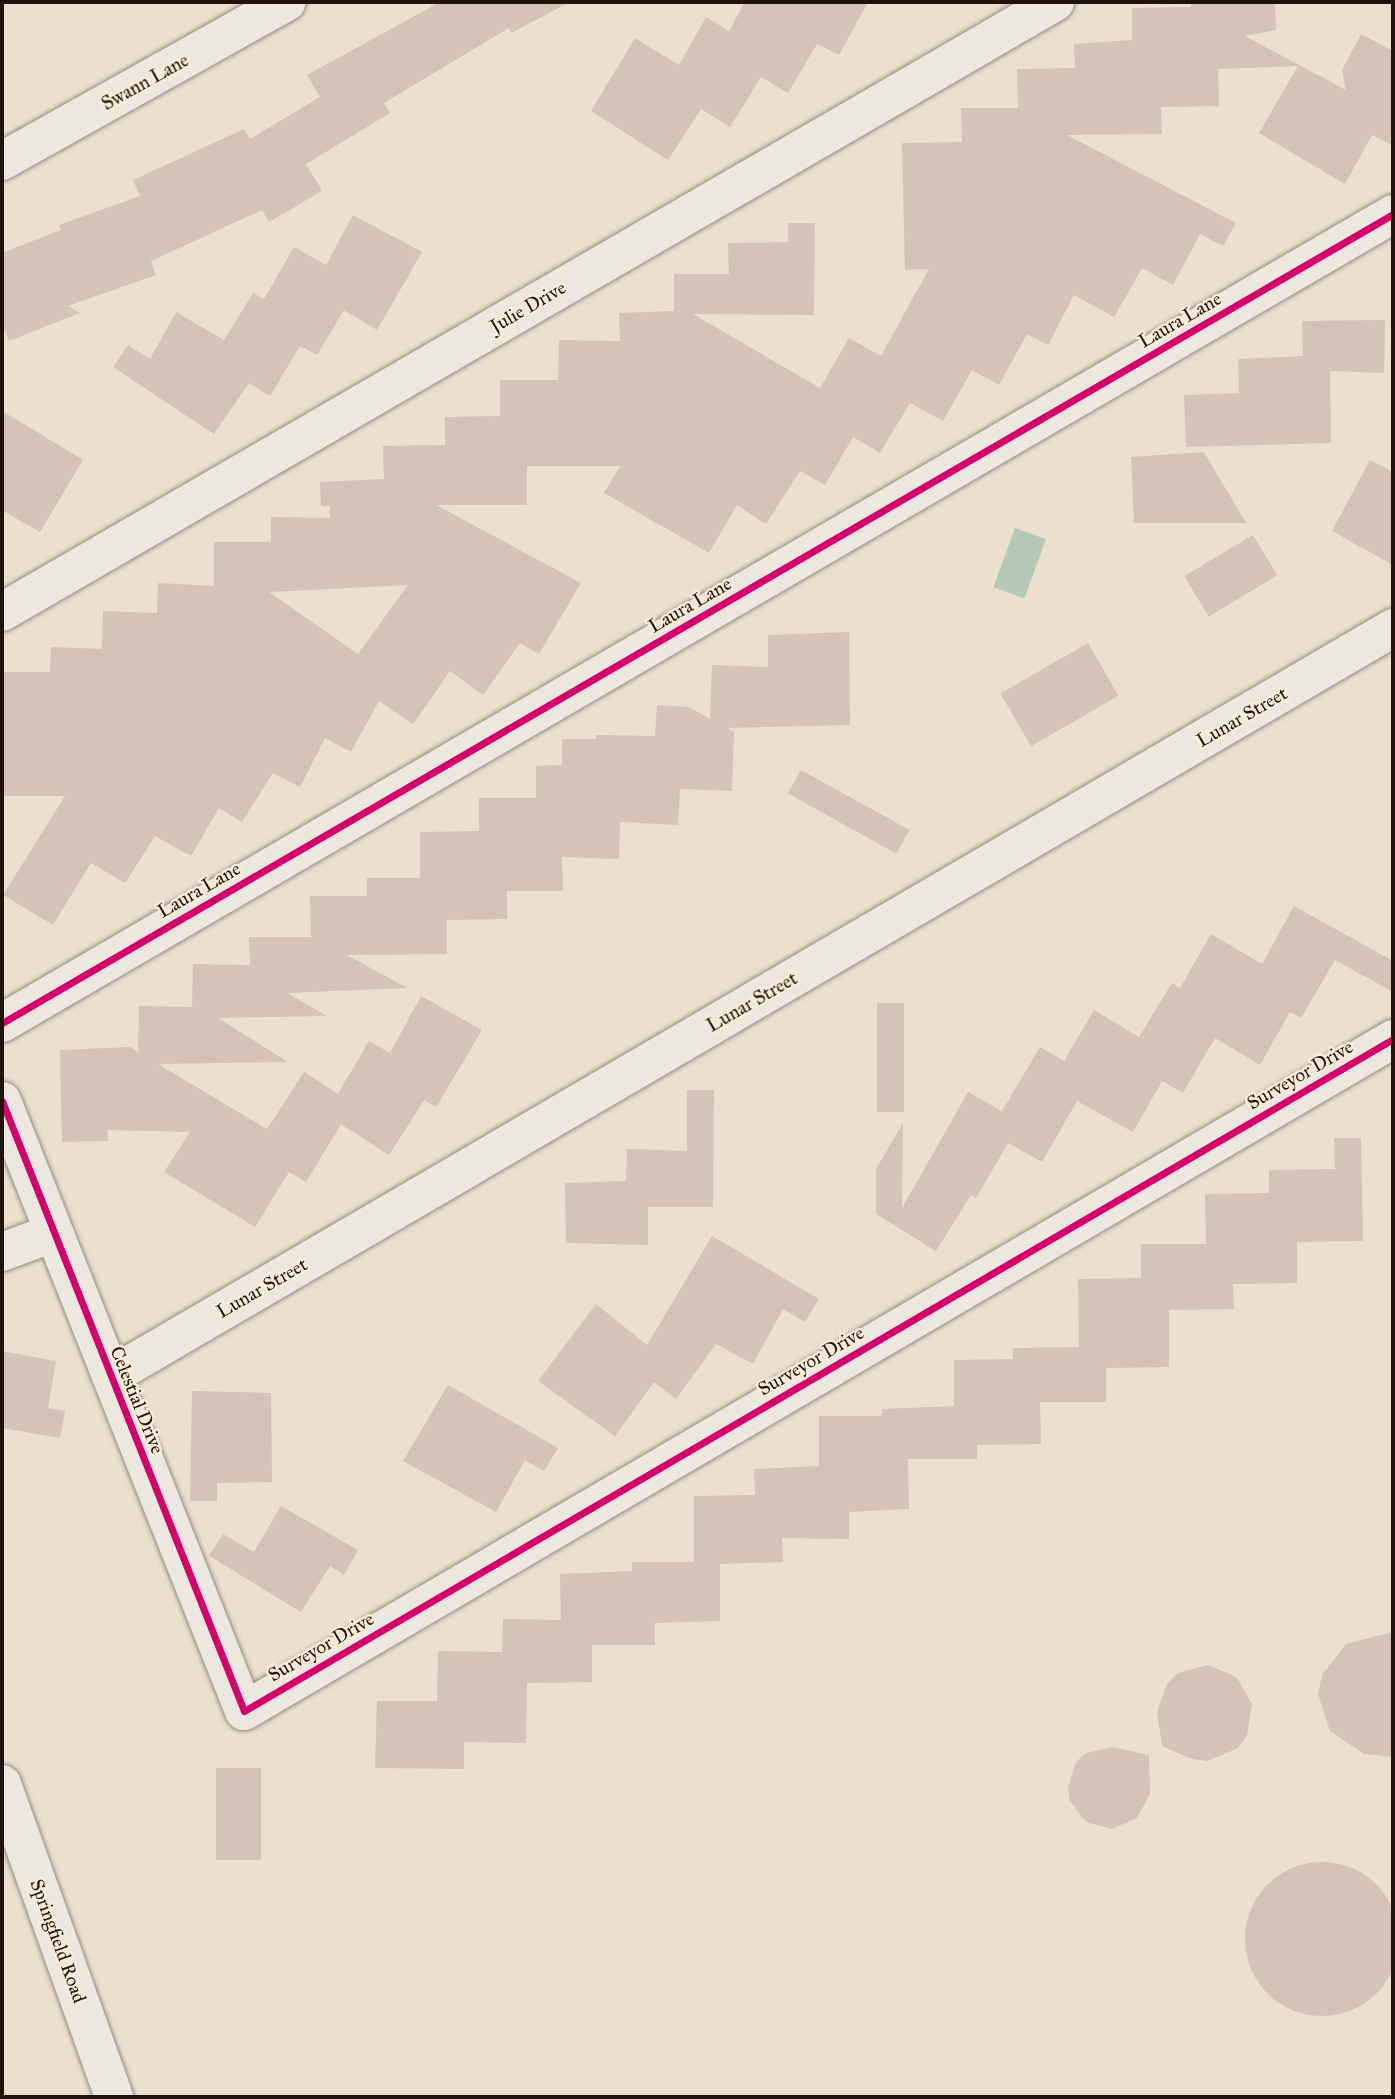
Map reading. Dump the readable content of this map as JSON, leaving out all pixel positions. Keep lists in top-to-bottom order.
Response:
{
  "streets": {
    "street": [
      "Swann Lane",
      "Julie Drive",
      "Laura Lane",
      "Lunar Street",
      "Surveyor Drive",
      "Celestial Drive",
      "Springfield Road"
    ]
  },
  "crossings": [
    ["Lunar Street", "Celestial Drive"],
    ["Surveyor Drive", "Celestial Drive"]
  ]
}
